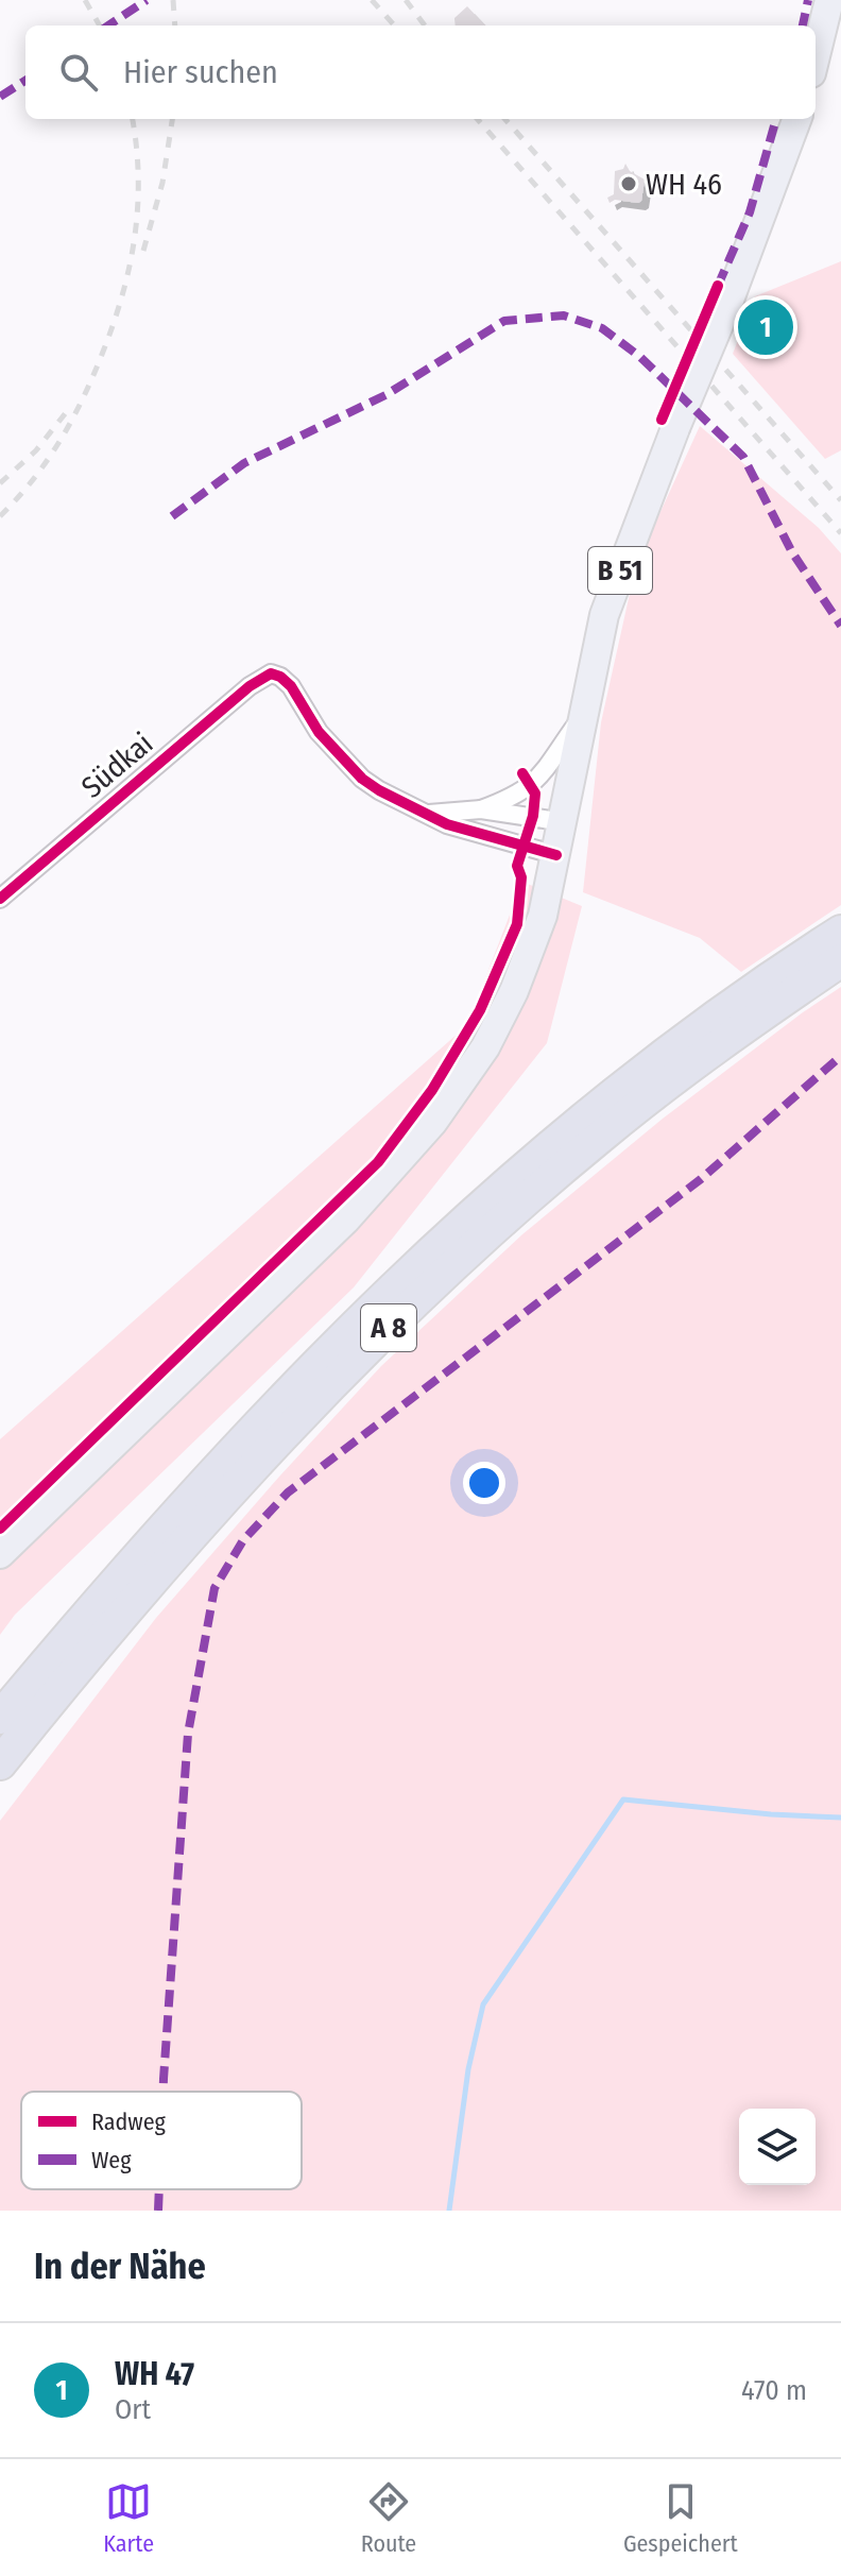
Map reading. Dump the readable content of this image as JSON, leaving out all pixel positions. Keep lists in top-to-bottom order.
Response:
{
  "streets": {
    "highway": ["A 8"],
    "main road": ["B 51"],
    "street": ["Südkai"]
  },
  "places": ["WH 46"],
  "legend": ["Radweg", "Weg"],
  "page": {
    "search": "Hier suchen",
    "pins": "1",
    "heading": "In der Nähe",
    "list": [
      {
        "mark": "1",
        "name": "WH 47",
        "note": "Ort",
        "value": "470 m"
      }
    ],
    "nav": ["Karte", "Route", "Gespeichert"]
  }
}
